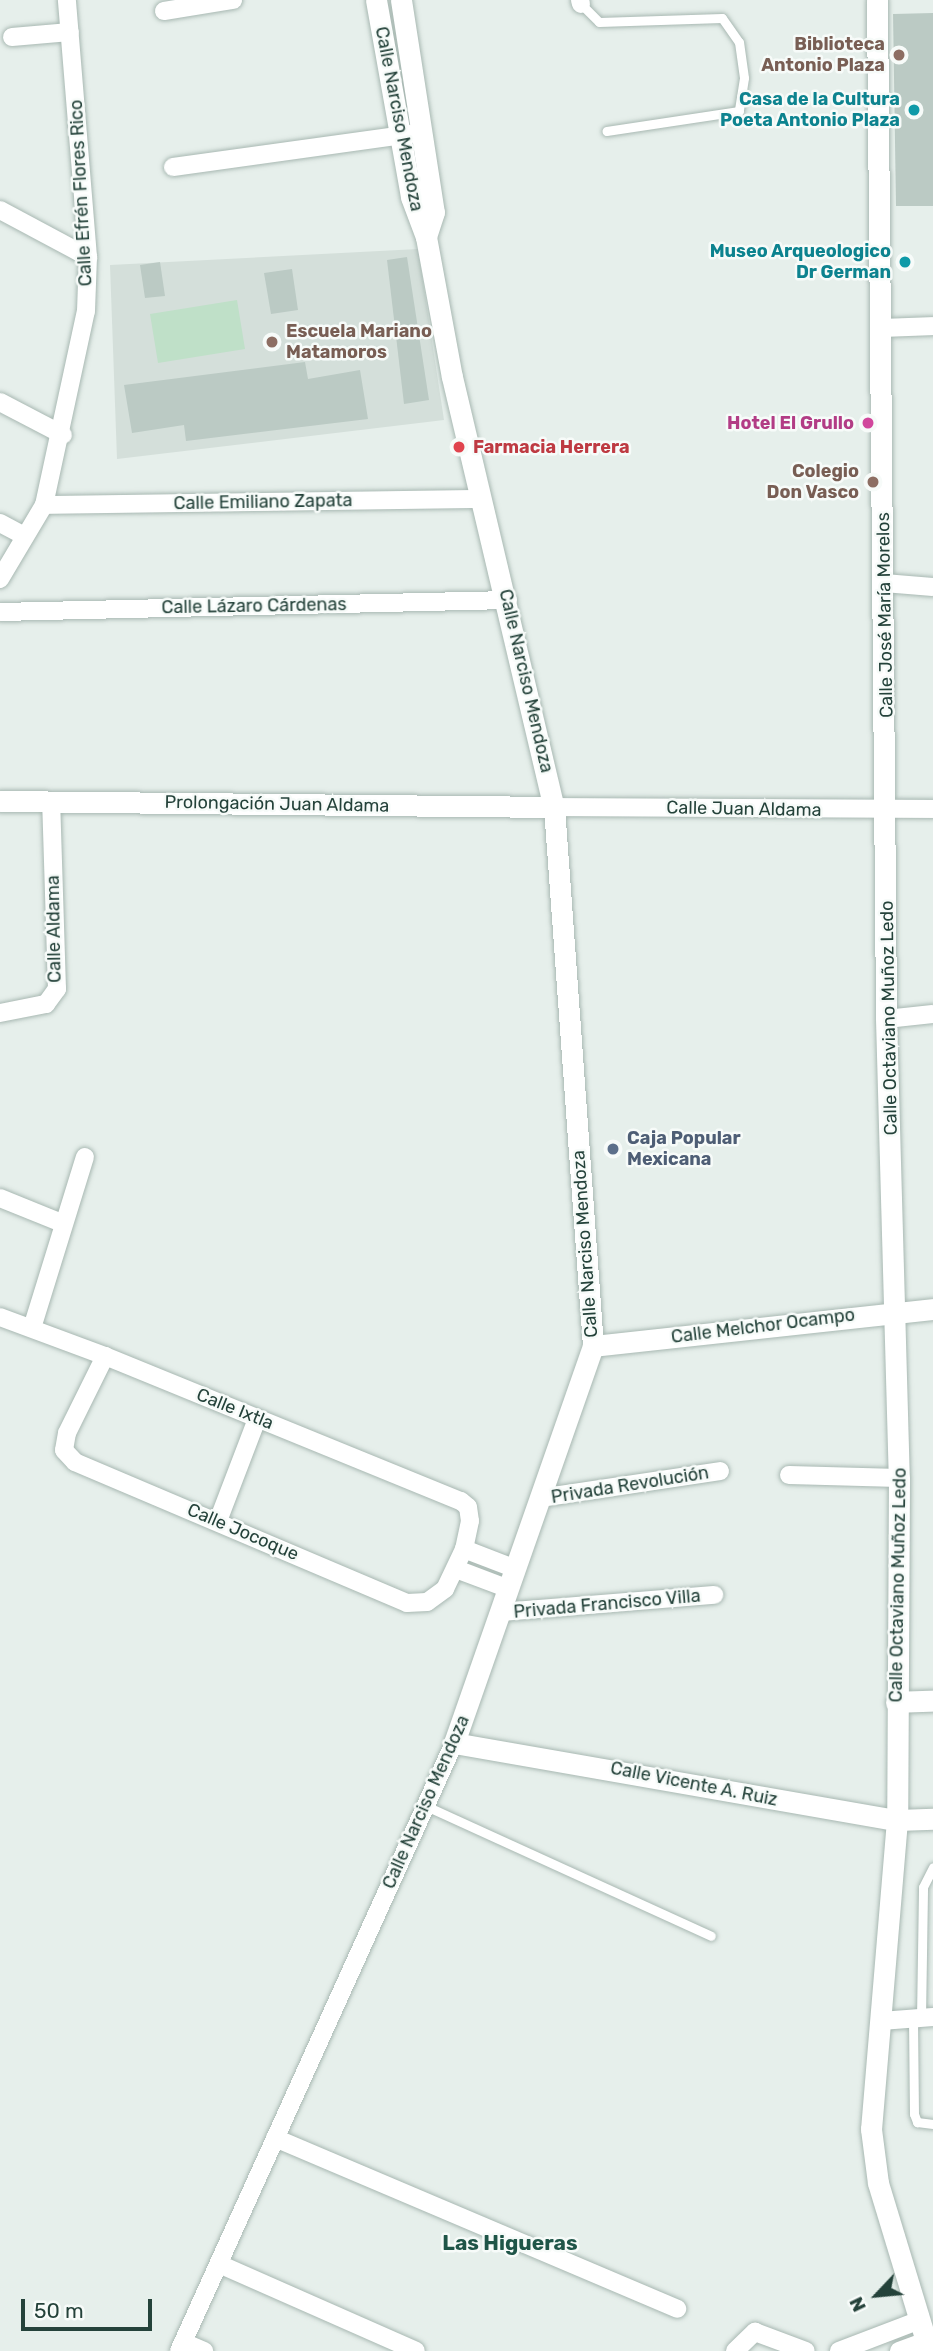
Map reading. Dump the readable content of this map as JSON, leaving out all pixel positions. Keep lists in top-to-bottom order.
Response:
{
  "streets": {
    "street": [
      "Calle Narciso Mendoza",
      "Calle Efrén Flores Rico",
      "Calle Emiliano Zapata",
      "Calle Lázaro Cárdenas",
      "Calle José María Morelos",
      "Prolongación Juan Aldama",
      "Calle Juan Aldama",
      "Calle Aldama",
      "Calle Octaviano Muñoz Ledo",
      "Calle Melchor Ocampo",
      "Calle Ixtla",
      "Privada Revolución",
      "Calle Jocoque",
      "Privada Francisco Villa",
      "Calle Vicente A. Ruiz"
    ]
  },
  "crossings": [
    ["Calle Narciso Mendoza", "Calle Emiliano Zapata"],
    ["Calle Narciso Mendoza", "Calle Lázaro Cárdenas"],
    ["Calle Narciso Mendoza", "Prolongación Juan Aldama"],
    ["Calle Narciso Mendoza", "Calle Juan Aldama"],
    ["Calle Narciso Mendoza", "Calle Melchor Ocampo"],
    ["Calle Narciso Mendoza", "Privada Revolución"],
    ["Calle Narciso Mendoza", "Privada Francisco Villa"],
    ["Calle Narciso Mendoza", "Calle Vicente A. Ruiz"],
    ["Calle Efrén Flores Rico", "Calle Emiliano Zapata"],
    ["Calle José María Morelos", "Calle Juan Aldama"],
    ["Calle José María Morelos", "Calle Octaviano Muñoz Ledo"],
    ["Prolongación Juan Aldama", "Calle Juan Aldama"],
    ["Prolongación Juan Aldama", "Calle Aldama"],
    ["Calle Juan Aldama", "Calle Octaviano Muñoz Ledo"],
    ["Calle Octaviano Muñoz Ledo", "Calle Melchor Ocampo"],
    ["Calle Octaviano Muñoz Ledo", "Calle Vicente A. Ruiz"],
    ["Calle Ixtla", "Calle Jocoque"]
  ],
  "districts": ["Las Higueras"],
  "places": [
    "Biblioteca Antonio Plaza",
    "Casa de la Cultura Poeta Antonio Plaza",
    "Museo Arqueologico Dr German",
    "Escuela Mariano Matamoros",
    "Hotel El Grullo",
    "Farmacia Herrera",
    "Colegio Don Vasco",
    "Caja Popular Mexicana"
  ],
  "scale_bar": "50 m",
  "north": "bottom left"
}
